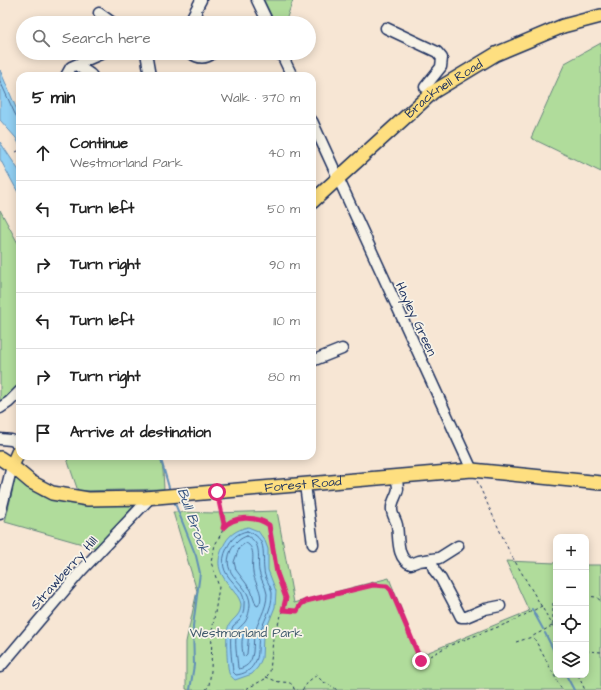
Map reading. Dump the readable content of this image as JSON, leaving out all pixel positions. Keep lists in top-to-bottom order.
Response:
{
  "streets": {
    "main road": ["Bracknell Road", "Forest Road"],
    "street": ["Hayley Green", "Strawberry Hill"]
  },
  "crossings": [
    ["Bracknell Road", "Hayley Green"],
    ["Hayley Green", "Forest Road"],
    ["Forest Road", "Strawberry Hill"]
  ],
  "water": ["Bull Brook"],
  "parks": ["Westmorland Park"],
  "page": {
    "search": "Search here",
    "heading": ["5 min", "Walk · 370 m"],
    "list": [
      ["Continue", "Westmorland Park", "40 m"],
      ["Turn left", "50 m"],
      ["Turn right", "90 m"],
      ["Turn left", "110 m"],
      ["Turn right", "80 m"],
      "Arrive at destination"
    ],
    "map_buttons": ["+", "−"]
  }
}
